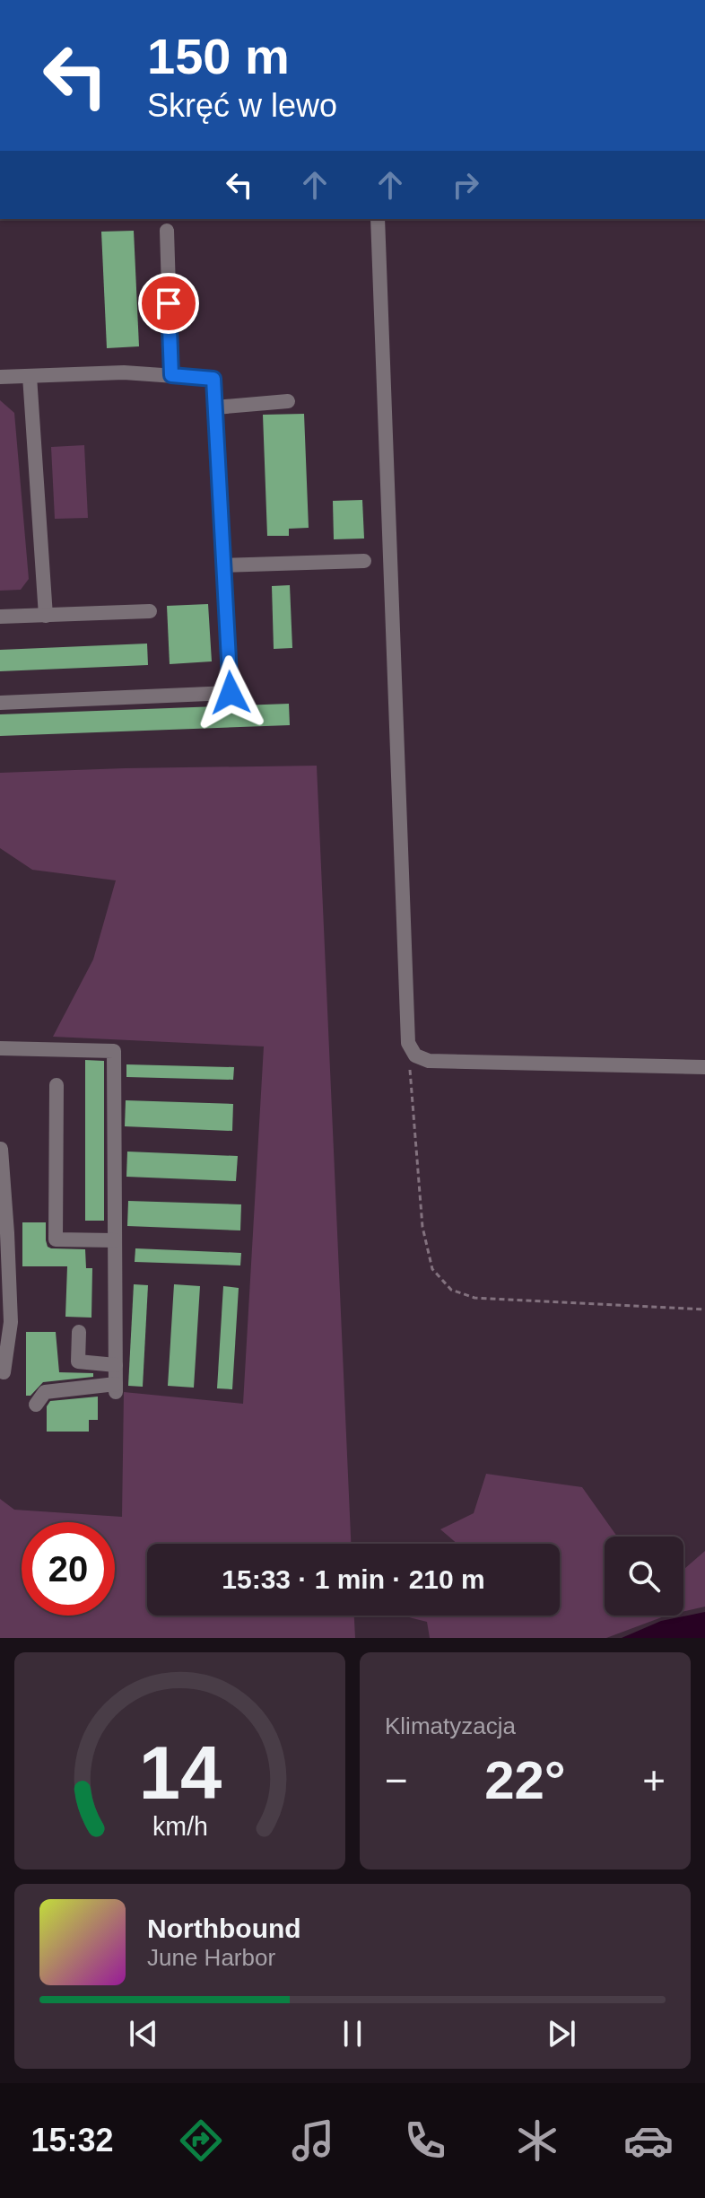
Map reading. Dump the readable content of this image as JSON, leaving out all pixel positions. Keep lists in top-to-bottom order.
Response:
{
  "page": {
    "turn": ["150 m", "Skręć w lewo"],
    "limit": "20",
    "trip": "15:33 · 1 min · 210 m",
    "tile": "Klimatyzacja",
    "heat": ["−", "22°", "+"],
    "song": ["Northbound", "June Harbor"],
    "tabs": "15:32",
    "gauge": ["14", "km/h"]
  }
}
